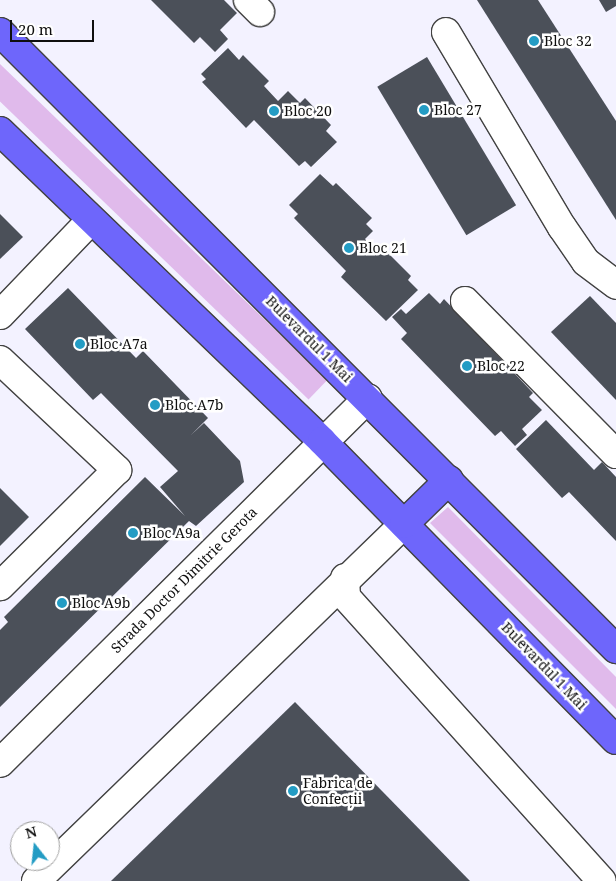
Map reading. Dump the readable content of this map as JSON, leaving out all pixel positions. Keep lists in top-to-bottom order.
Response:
{
  "streets": {
    "main road": ["Bulevardul 1 Mai"],
    "street": ["Strada Doctor Dimitrie Gerota"]
  },
  "crossings": [
    ["Bulevardul 1 Mai", "Strada Doctor Dimitrie Gerota"]
  ],
  "places": [
    "Bloc 32",
    "Bloc 27",
    "Bloc 20",
    "Bloc 21",
    "Bloc A7a",
    "Bloc 22",
    "Bloc A7b",
    "Bloc A9a",
    "Bloc A9b",
    "Fabrica de Confecții"
  ],
  "scale_bar": "20 m",
  "north": "top"
}
